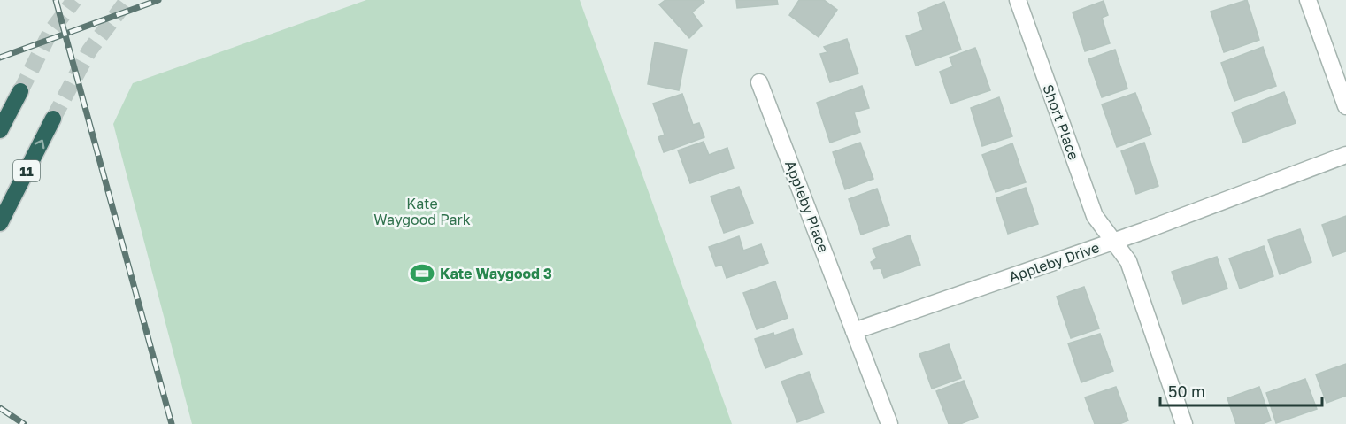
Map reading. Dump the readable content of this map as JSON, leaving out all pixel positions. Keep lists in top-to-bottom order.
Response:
{
  "streets": {
    "highway": ["11"],
    "street": ["Short Place", "Appleby Place", "Appleby Drive"]
  },
  "crossings": [
    ["Short Place", "Appleby Drive"],
    ["Appleby Place", "Appleby Drive"]
  ],
  "parks": ["Kate Waygood Park"],
  "places": {
    "sports": ["Kate Waygood 3"]
  },
  "scale_bar": "50 m"
}
